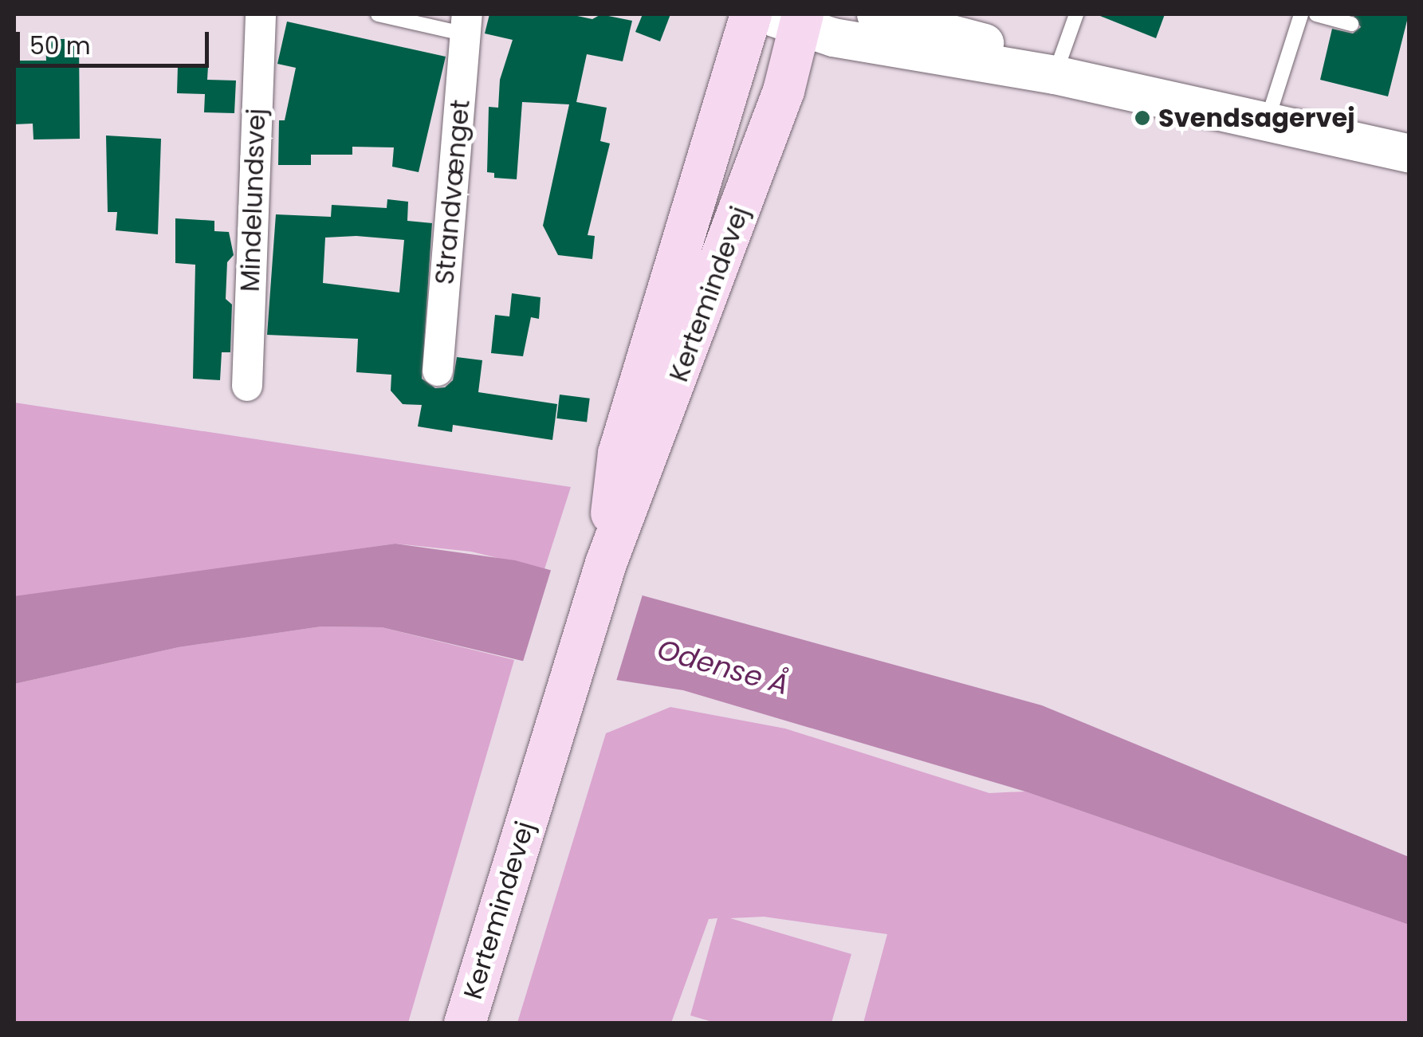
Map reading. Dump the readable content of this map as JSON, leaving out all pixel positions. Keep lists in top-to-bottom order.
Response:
{
  "streets": {
    "main road": ["Kertemindevej"],
    "street": ["Strandvænget", "Mindelundsvej"]
  },
  "water": ["Odense Å"],
  "places": ["Svendsagervej"],
  "scale_bar": "50 m"
}
